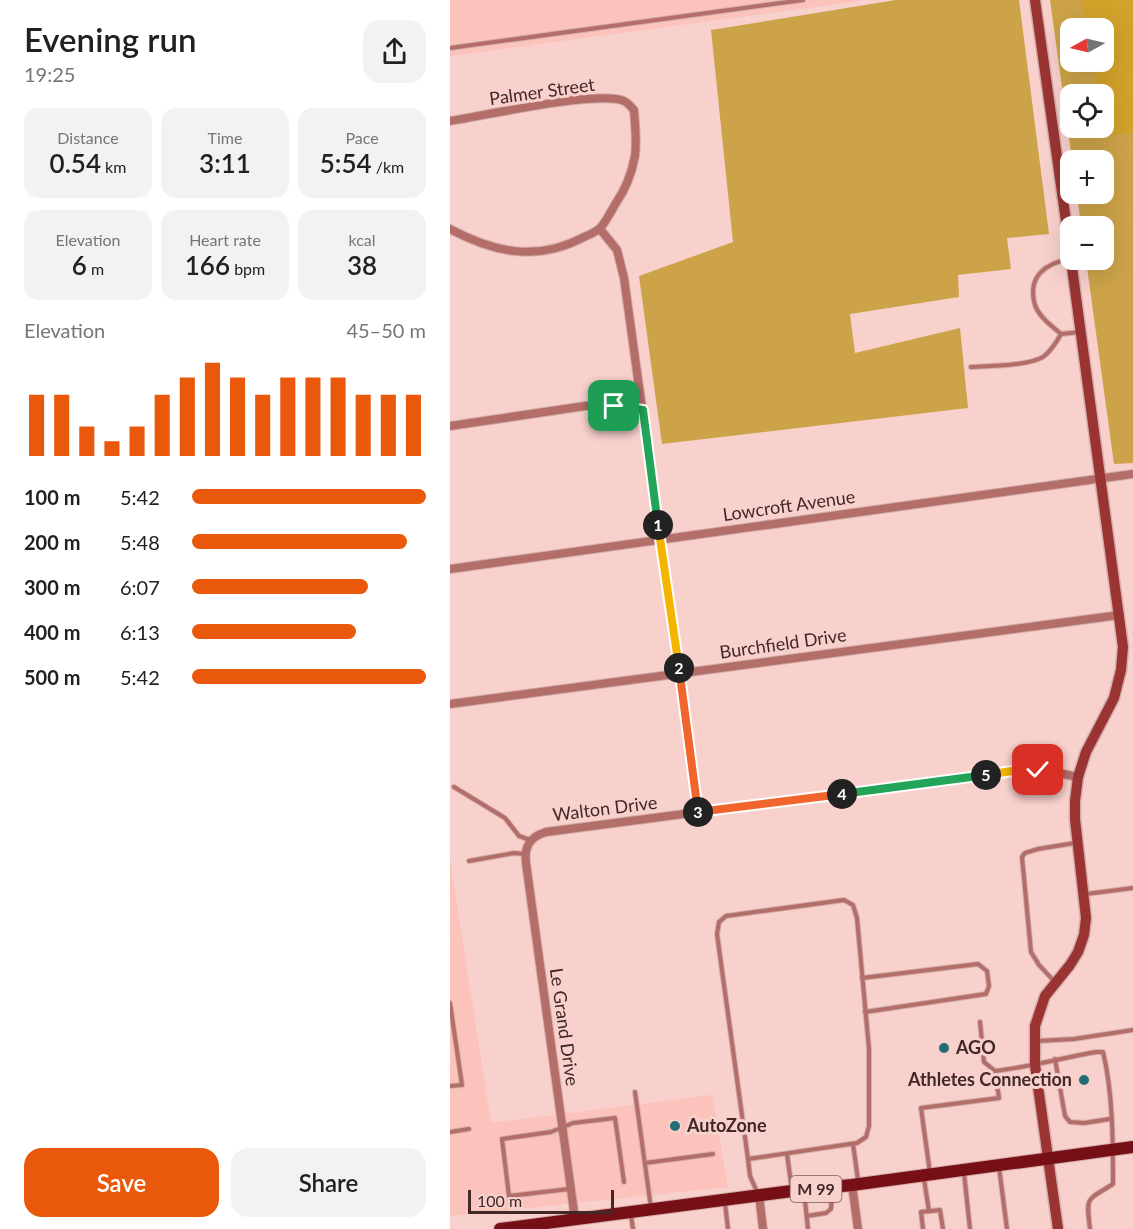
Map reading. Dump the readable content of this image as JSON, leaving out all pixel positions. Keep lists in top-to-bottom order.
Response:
{
  "streets": {
    "main road": ["M 99"],
    "street": [
      "Palmer Street",
      "Lowcroft Avenue",
      "Burchfield Drive",
      "Walton Drive",
      "Le Grand Drive"
    ]
  },
  "crossings": [
    ["Walton Drive", "Le Grand Drive"],
    ["Le Grand Drive", "M 99"]
  ],
  "places": ["AGO", "Athletes Connection", "AutoZone"],
  "scale_bar": "100 m",
  "north": "left",
  "page": {
    "heading": ["Evening run", "19:25"],
    "map_buttons": ["+", "−"],
    "stats": [
      ["Distance", "0.54 km"],
      ["Time", "3:11"],
      ["Pace", "5:54 /km"],
      ["Elevation", "6 m"],
      ["Heart rate", "166 bpm"],
      ["kcal", "38"]
    ],
    "chart": ["Elevation", "45–50 m"],
    "list": [
      {
        "name": "100 m",
        "note": "5:42"
      },
      {
        "name": "200 m",
        "note": "5:48"
      },
      {
        "name": "300 m",
        "note": "6:07"
      },
      {
        "name": "400 m",
        "note": "6:13"
      },
      {
        "name": "500 m",
        "note": "5:42"
      }
    ],
    "pins": [
      "1",
      "2",
      "5",
      "4",
      "3"
    ],
    "buttons": ["Save", "Share"],
    "scale": "100 m"
  }
}
